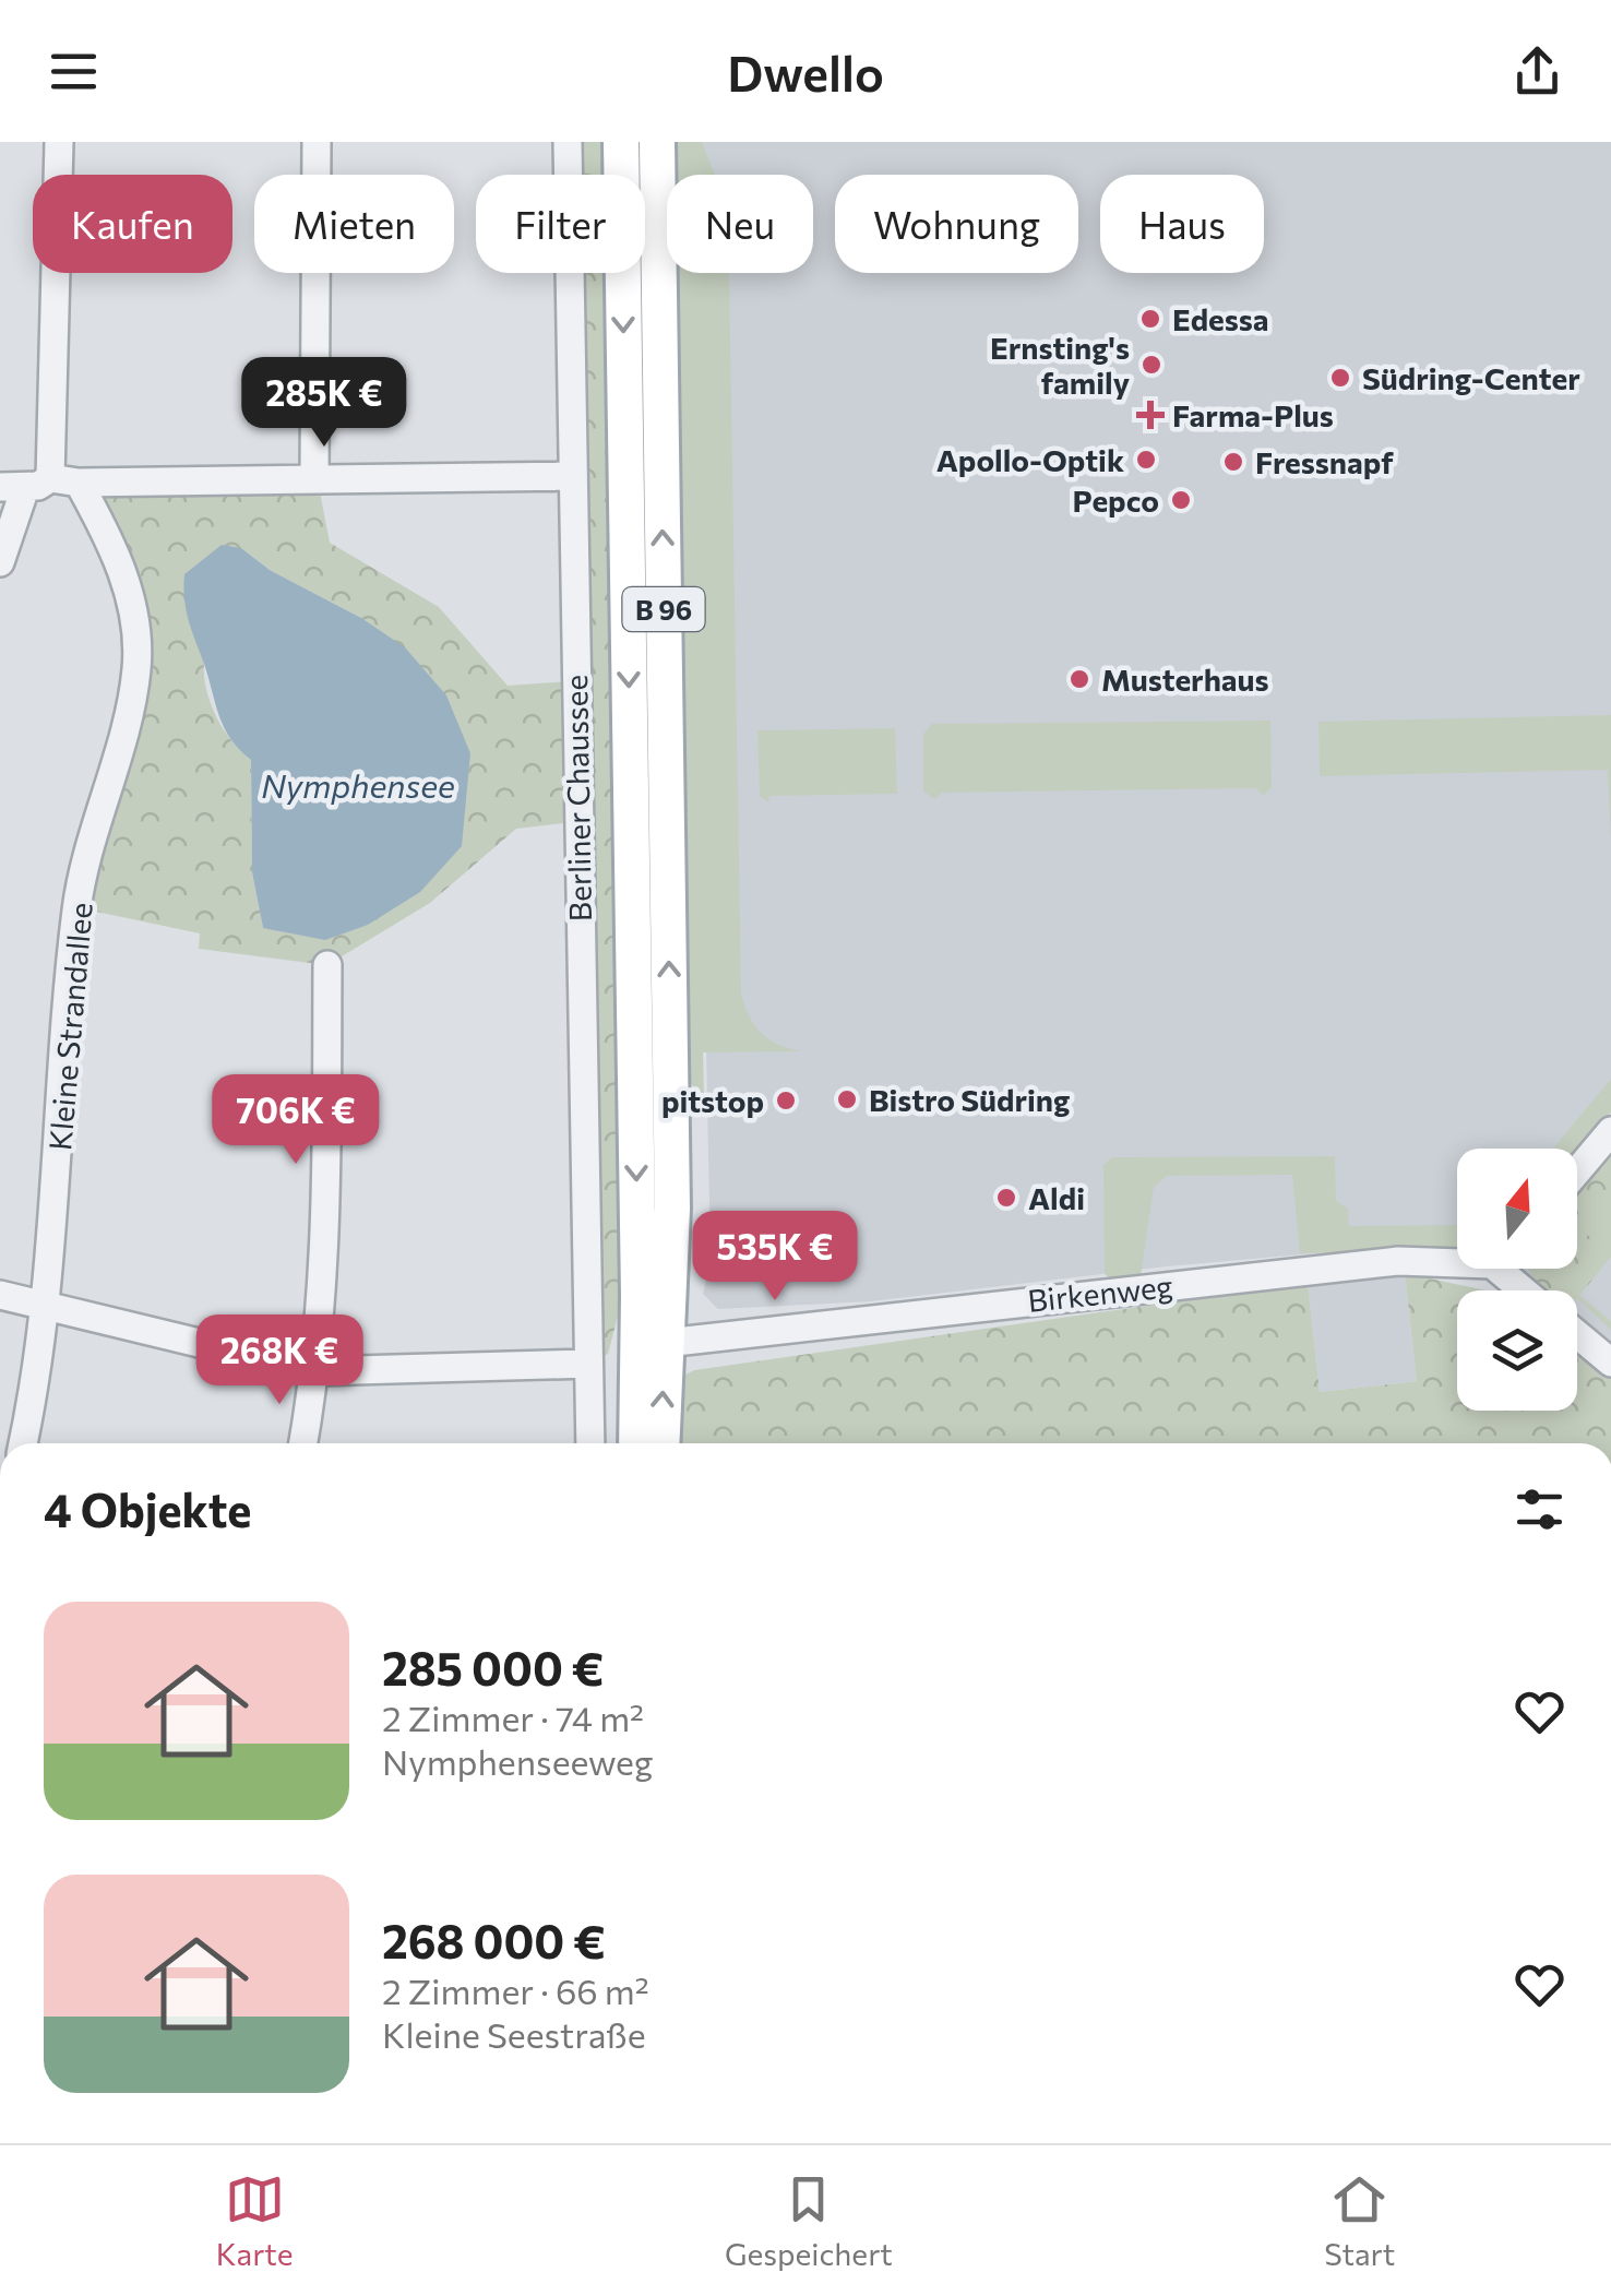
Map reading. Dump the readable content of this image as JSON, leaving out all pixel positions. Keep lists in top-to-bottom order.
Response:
{
  "streets": {
    "main road": ["B 96"],
    "street": ["Berliner Chaussee", "Kleine Strandallee", "Birkenweg"]
  },
  "crossings": [
    ["B 96", "Birkenweg"]
  ],
  "water": ["Nymphensee"],
  "places": {
    "other": [
      "Edessa",
      "Ernsting's family",
      "Südring-Center",
      "Apollo-Optik",
      "Fressnapf",
      "Pepco",
      "Musterhaus",
      "Bistro Südring",
      "pitstop",
      "Aldi"
    ],
    "health": ["Farma-Plus"]
  },
  "north": "top",
  "page": {
    "header": "Dwello",
    "chip": [
      "Kaufen",
      "Mieten",
      "Filter",
      "Neu",
      "Wohnung",
      "Haus"
    ],
    "price": [
      "285K €",
      "706K €",
      "535K €",
      "268K €"
    ],
    "heading": "4 Objekte",
    "list": [
      {
        "name": "285 000 €",
        "note": "2 Zimmer · 74 m² · Nymphenseeweg"
      },
      {
        "name": "268 000 €",
        "note": "2 Zimmer · 66 m² · Kleine Seestraße"
      }
    ],
    "tabs": ["Karte", "Gespeichert", "Start"]
  }
}
